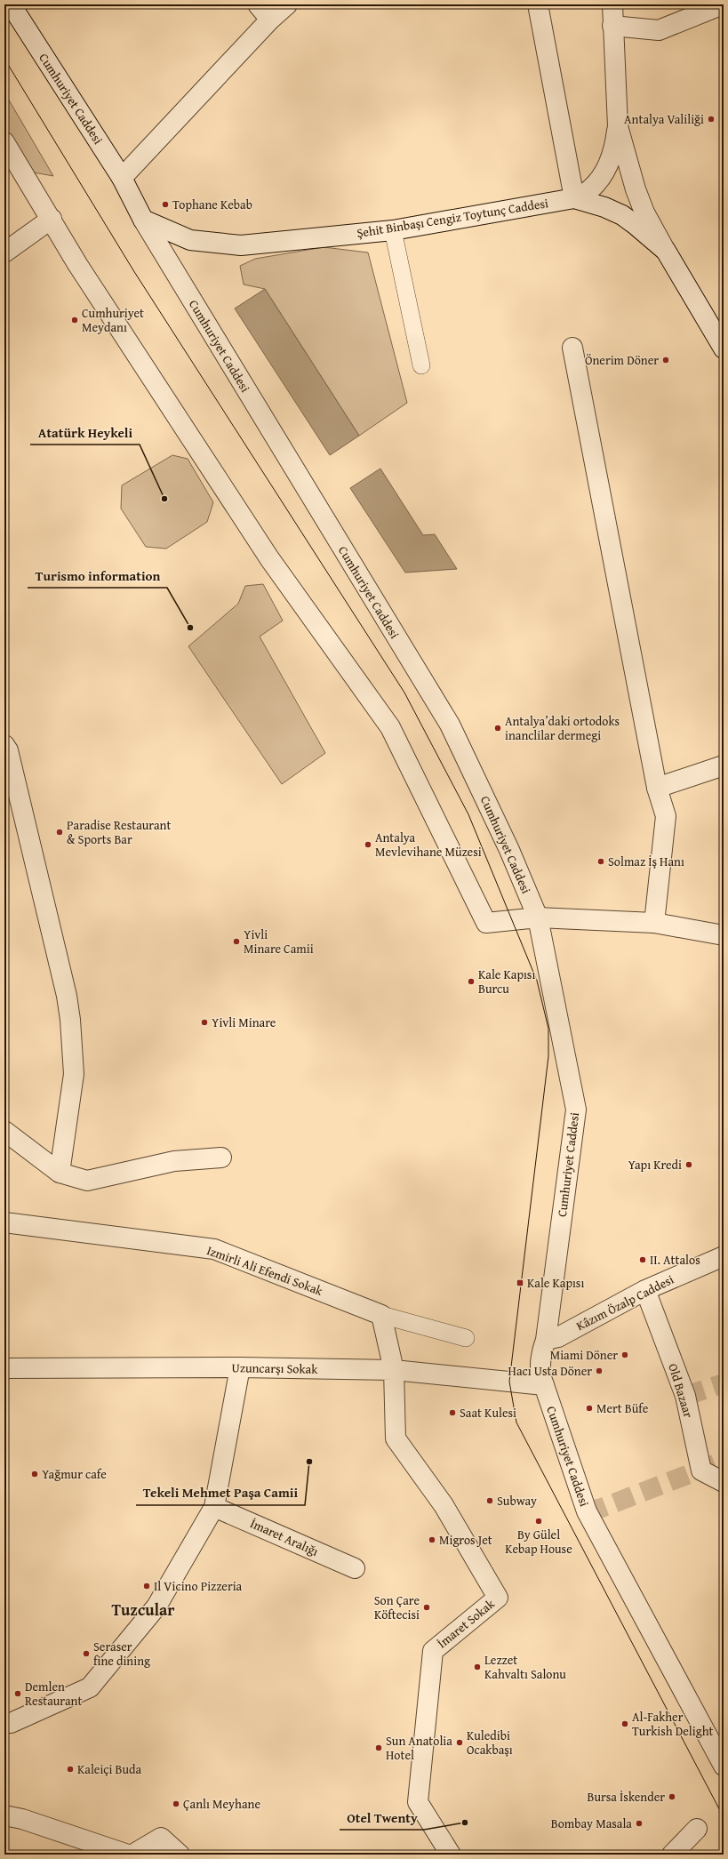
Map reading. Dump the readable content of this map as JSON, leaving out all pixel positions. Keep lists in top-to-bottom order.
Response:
{
  "streets": {
    "street": [
      "Cumhuriyet Caddesi",
      "Şehit Binbaşı Cengiz Toytunç Caddesi",
      "Izmirli Ali Efendi Sokak",
      "Kâzım Özalp Caddesi",
      "Uzuncarşı Sokak",
      "Old Bazaar",
      "İmaret Aralığı",
      "İmaret Sokak"
    ]
  },
  "crossings": [
    ["Cumhuriyet Caddesi", "Şehit Binbaşı Cengiz Toytunç Caddesi"],
    ["Cumhuriyet Caddesi", "Kâzım Özalp Caddesi"],
    ["Cumhuriyet Caddesi", "Uzuncarşı Sokak"],
    ["Kâzım Özalp Caddesi", "Old Bazaar"],
    ["Uzuncarşı Sokak", "İmaret Sokak"]
  ],
  "districts": ["Tuzcular"],
  "places": {
    "other": [
      "Antalya Valiliği",
      "Tophane Kebab",
      "Cumhuriyet Meydanı",
      "Önerim Döner",
      "Atatürk Heykeli",
      "Turismo information",
      "Antalya’daki ortodoks inanclilar dermegi",
      "Paradise Restaurant & Sports Bar",
      "Antalya Mevlevihane Müzesi",
      "Solmaz İş Hanı",
      "Yivli Minare Camii",
      "Kale Kapısı Burcu",
      "Yivli Minare",
      "Yapı Kredi",
      "II. Attalos",
      "Miami Döner",
      "Hacı Usta Döner",
      "Mert Büfe",
      "Saat Kulesi",
      "Tekeli Mehmet Paşa Camii",
      "Yağmur cafe",
      "Subway",
      "By Gülel Kebap House",
      "Migros Jet",
      "Il Vicino Pizzeria",
      "Son Çare Köftecisi",
      "Seraser fine dining",
      "Lezzet Kahvaltı Salonu",
      "Demlen Restaurant",
      "Al-Fakher Turkish Delight",
      "Kuledibi Ocakbaşı",
      "Sun Anatolia Hotel",
      "Kaleiçi Buda",
      "Bursa İskender",
      "Çanlı Meyhane",
      "Otel Twenty",
      "Bombay Masala"
    ],
    "transit": ["Kale Kapısı"]
  }
}
